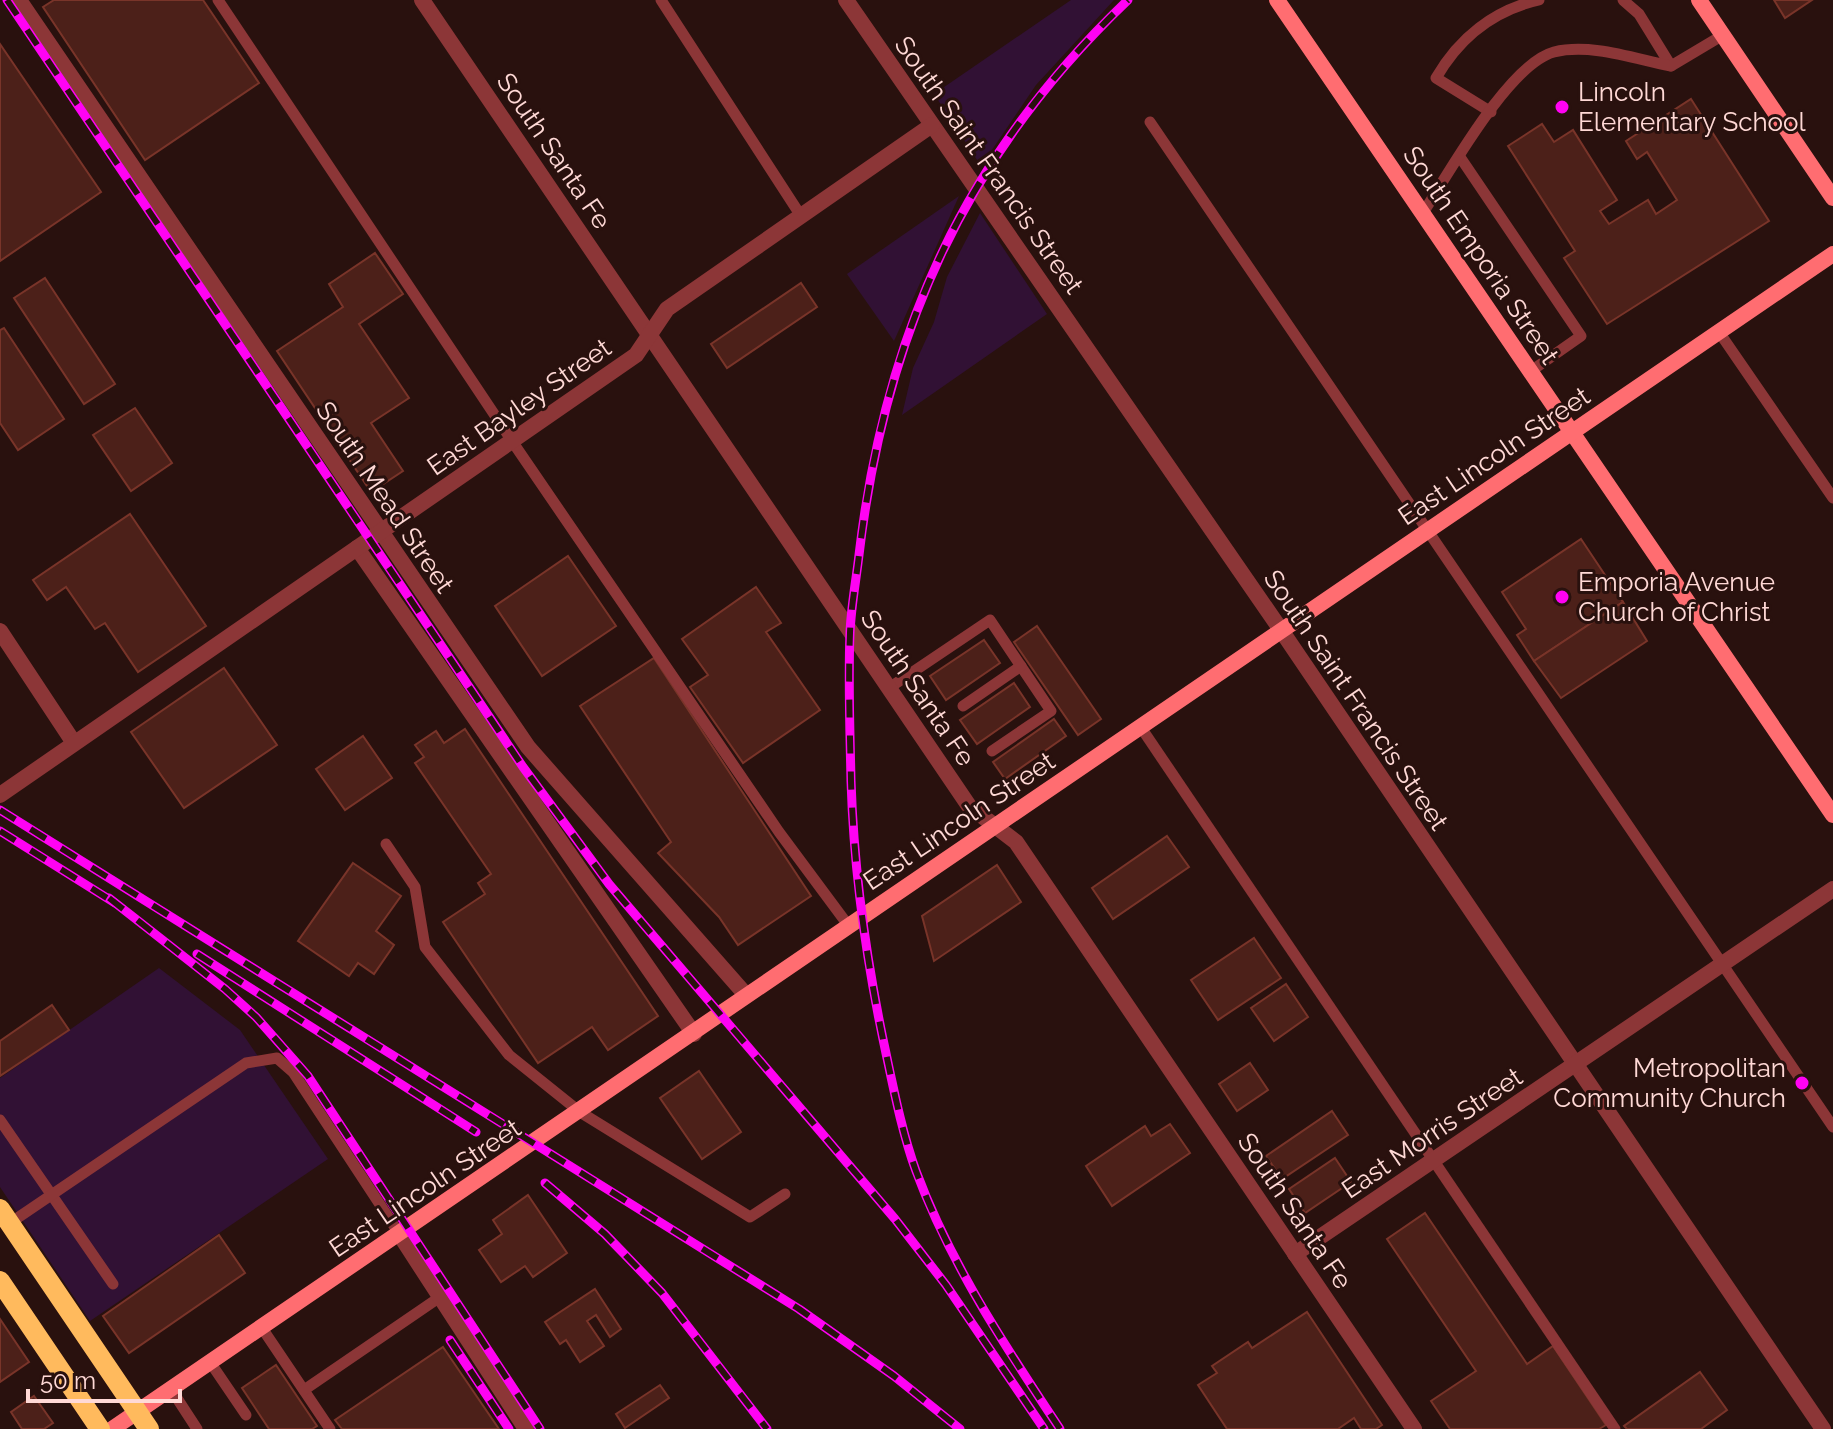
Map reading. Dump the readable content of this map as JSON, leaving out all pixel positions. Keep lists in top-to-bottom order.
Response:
{
  "streets": {
    "street": [
      "South Santa Fe",
      "South Saint Francis Street",
      "South Emporia Street",
      "East Bayley Street",
      "East Lincoln Street",
      "South Mead Street",
      "East Morris Street"
    ]
  },
  "crossings": [
    ["South Santa Fe", "East Bayley Street"],
    ["South Santa Fe", "East Lincoln Street"],
    ["South Santa Fe", "East Morris Street"],
    ["South Saint Francis Street", "East Bayley Street"],
    ["South Saint Francis Street", "East Lincoln Street"],
    ["South Saint Francis Street", "East Morris Street"],
    ["South Emporia Street", "East Lincoln Street"],
    ["East Bayley Street", "South Mead Street"],
    ["East Lincoln Street", "South Mead Street"]
  ],
  "places": ["Lincoln Elementary School", "Emporia Avenue Church of Christ", "Metropolitan Community Church"],
  "scale_bar": "50 m"
}
